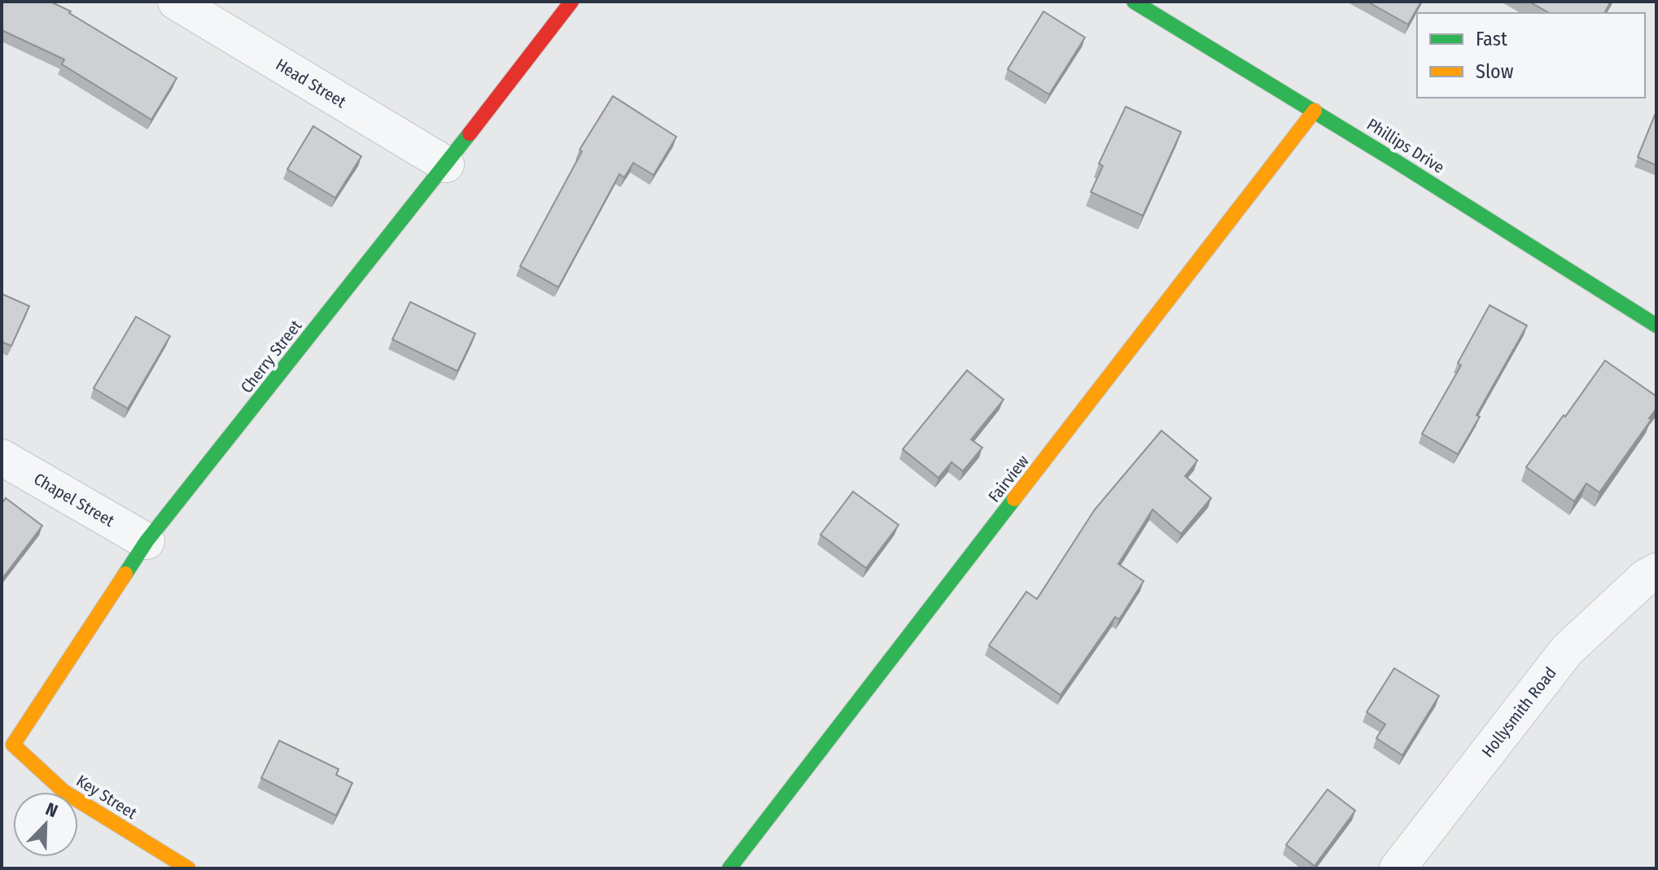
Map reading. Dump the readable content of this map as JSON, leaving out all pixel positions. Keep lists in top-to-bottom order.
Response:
{
  "streets": {
    "street": [
      "Head Street",
      "Phillips Drive",
      "Cherry Street",
      "Fairview",
      "Chapel Street",
      "Hollysmith Road",
      "Key Street"
    ]
  },
  "crossings": [
    ["Head Street", "Cherry Street"],
    ["Phillips Drive", "Fairview"],
    ["Cherry Street", "Chapel Street"],
    ["Cherry Street", "Key Street"]
  ],
  "legend": ["Fast", "Slow"],
  "north": "top right"
}
